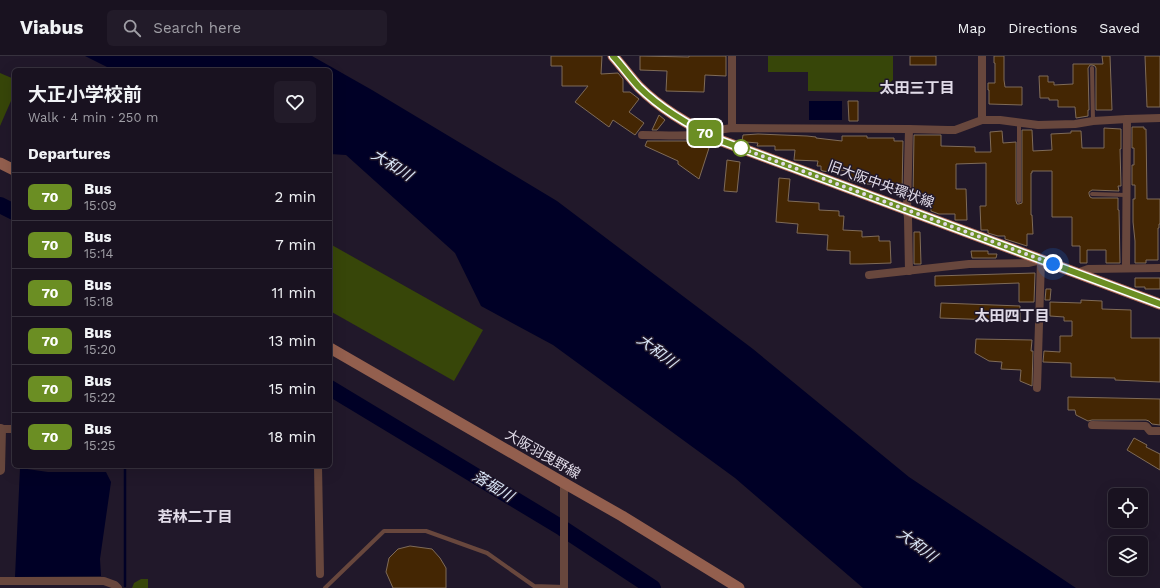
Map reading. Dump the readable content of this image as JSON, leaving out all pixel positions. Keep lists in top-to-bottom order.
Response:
{
  "streets": {
    "main road": ["旧大阪中央環状線", "大阪羽曳野線"]
  },
  "districts": ["太田三丁目", "太田四丁目", "若林二丁目"],
  "water": ["大和川", "落堀川"],
  "lines": ["bus line 70"],
  "page": {
    "header": "Viabus",
    "search": "Search here",
    "nav": ["Map", "Directions", "Saved"],
    "on_map": "70",
    "heading": [
      ["大正小学校前", "Walk · 4 min · 250 m"],
      "Departures"
    ],
    "list": [
      {
        "mark": "70",
        "name": "Bus",
        "note": "15:09",
        "value": "2 min"
      },
      {
        "mark": "70",
        "name": "Bus",
        "note": "15:14",
        "value": "7 min"
      },
      {
        "mark": "70",
        "name": "Bus",
        "note": "15:18",
        "value": "11 min"
      },
      {
        "mark": "70",
        "name": "Bus",
        "note": "15:20",
        "value": "13 min"
      },
      {
        "mark": "70",
        "name": "Bus",
        "note": "15:22",
        "value": "15 min"
      },
      {
        "mark": "70",
        "name": "Bus",
        "note": "15:25",
        "value": "18 min"
      }
    ]
  }
}
